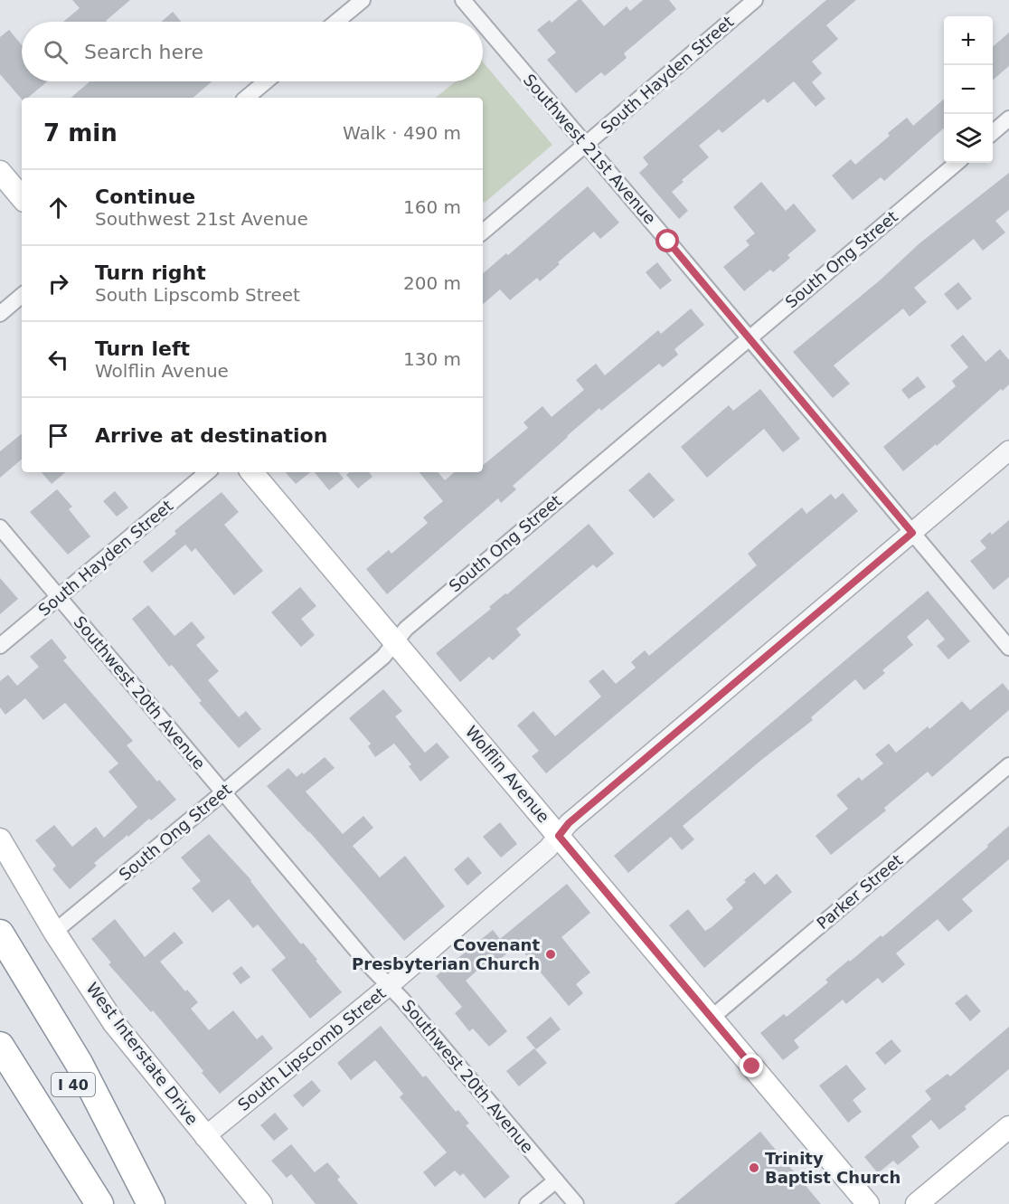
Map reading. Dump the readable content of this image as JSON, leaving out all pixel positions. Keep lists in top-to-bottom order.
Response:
{
  "streets": {
    "highway": ["I 40"],
    "main road": ["Wolflin Avenue", "West Interstate Drive"],
    "street": [
      "South Hayden Street",
      "Southwest 21st Avenue",
      "South Ong Street",
      "Southwest 20th Avenue",
      "Parker Street",
      "South Lipscomb Street"
    ]
  },
  "crossings": [
    ["South Hayden Street", "Southwest 21st Avenue"],
    ["South Hayden Street", "Southwest 20th Avenue"],
    ["Southwest 21st Avenue", "South Ong Street"],
    ["Southwest 21st Avenue", "South Lipscomb Street"],
    ["South Ong Street", "Southwest 20th Avenue"],
    ["South Ong Street", "Wolflin Avenue"],
    ["South Ong Street", "West Interstate Drive"],
    ["Southwest 20th Avenue", "South Lipscomb Street"],
    ["Wolflin Avenue", "Parker Street"],
    ["Wolflin Avenue", "South Lipscomb Street"],
    ["South Lipscomb Street", "West Interstate Drive"]
  ],
  "places": ["Covenant Presbyterian Church", "Trinity Baptist Church"],
  "page": {
    "map_buttons": ["+", "−"],
    "search": "Search here",
    "heading": ["7 min", "Walk · 490 m"],
    "list": [
      ["Continue", "Southwest 21st Avenue", "160 m"],
      ["Turn right", "South Lipscomb Street", "200 m"],
      ["Turn left", "Wolflin Avenue", "130 m"],
      "Arrive at destination"
    ]
  }
}
